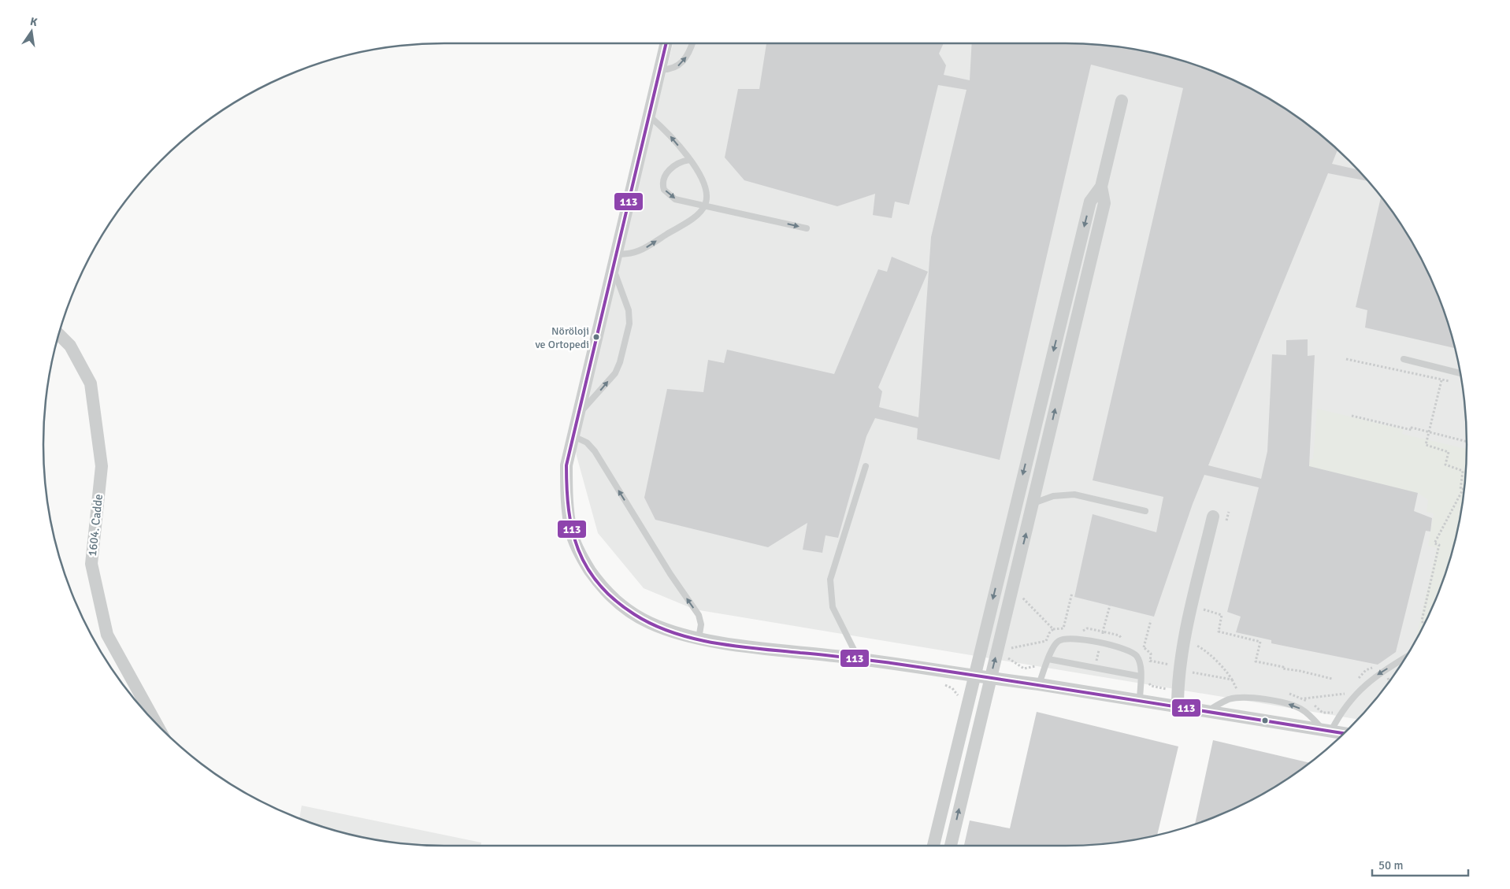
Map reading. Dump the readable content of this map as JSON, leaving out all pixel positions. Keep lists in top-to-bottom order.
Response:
{
  "streets": {
    "street": ["1604. Cadde"]
  },
  "places": ["Nöröloji ve Ortopedi"],
  "lines": ["transit line 113"],
  "scale_bar": "50 m",
  "north": "top"
}
